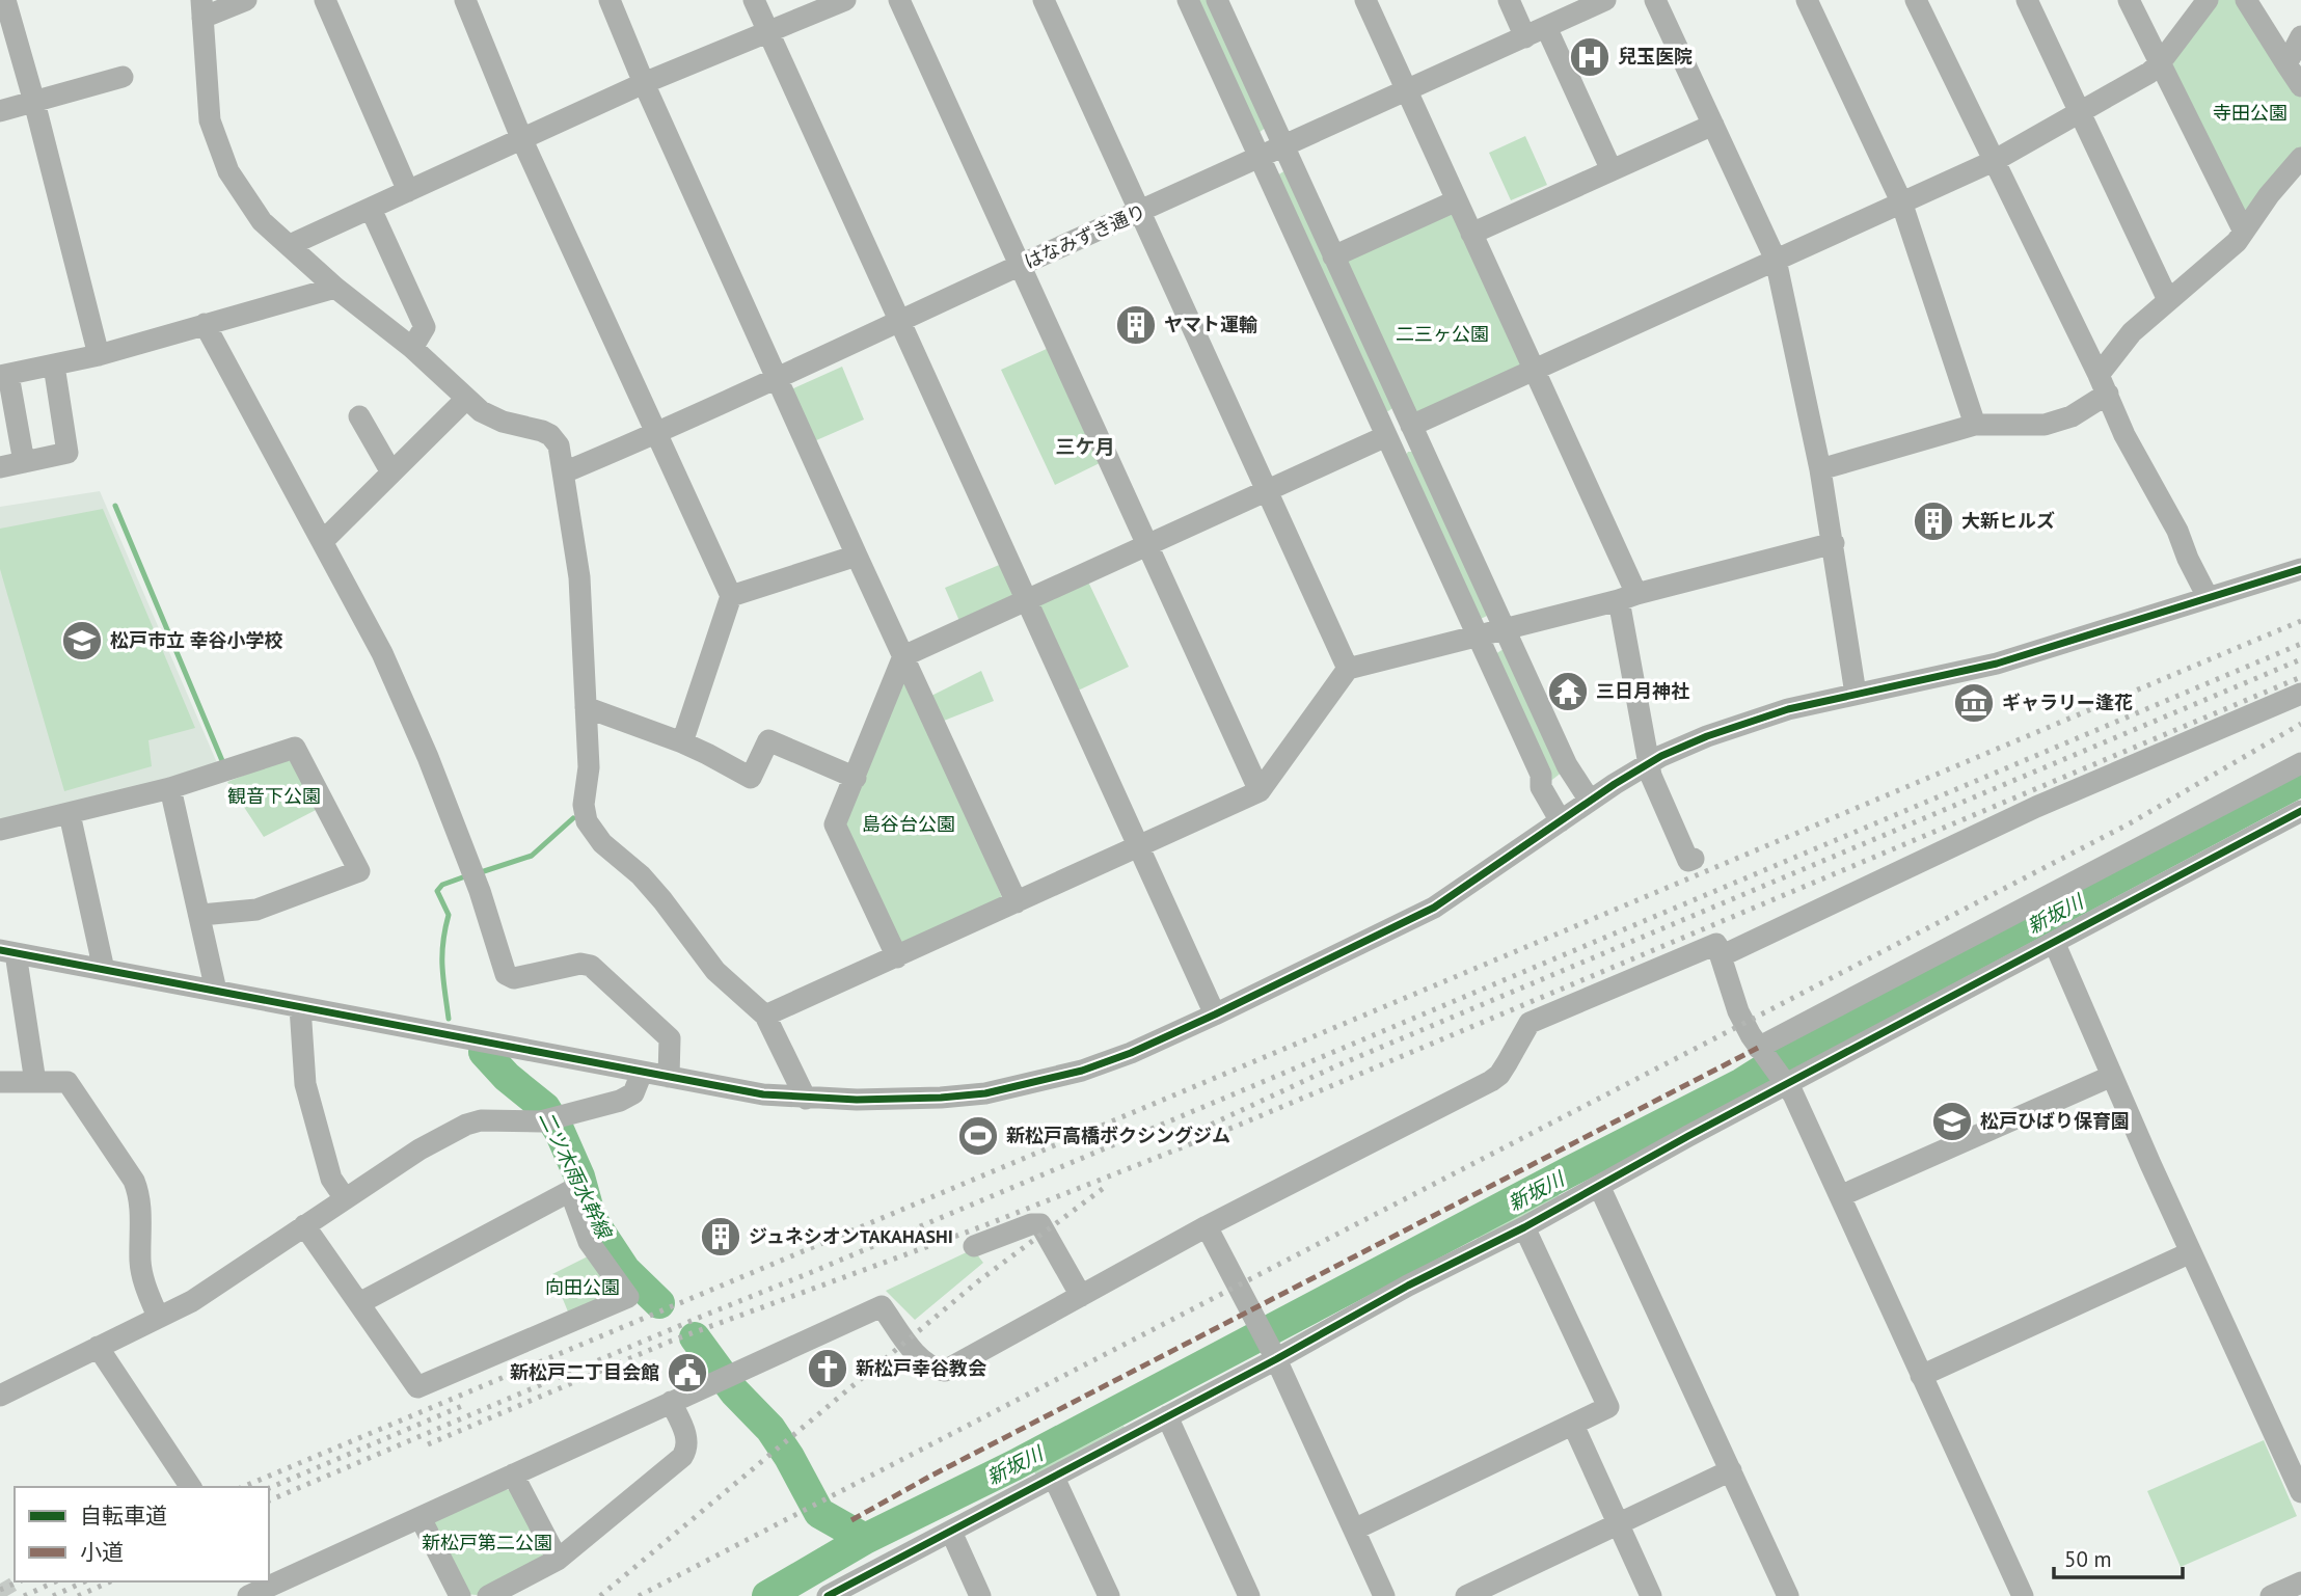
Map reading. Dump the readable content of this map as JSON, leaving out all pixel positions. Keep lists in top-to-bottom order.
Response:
{
  "streets": {
    "street": ["はなみずき通り"]
  },
  "districts": ["三ケ月"],
  "water": ["新坂川", "二ツ木雨水幹線"],
  "parks": [
    "寺田公園",
    "二三ヶ公園",
    "観音下公園",
    "島谷台公園",
    "向田公園",
    "新松戸第二公園"
  ],
  "places": {
    "hospital": ["兒玉医院"],
    "building": ["ヤマト運輸", "大新ヒルズ", "ジュネシオンTAKAHASHI"],
    "school or university": ["松戸市立 幸谷小学校", "松戸ひばり保育園"],
    "temple": ["三日月神社"],
    "museum": ["ギャラリー逢花"],
    "sports": ["新松戸高橋ボクシングジム"],
    "church": ["新松戸幸谷教会"],
    "public building": ["新松戸二丁目会館"]
  },
  "legend": ["自転車道", "小道"],
  "scale_bar": "50 m"
}
